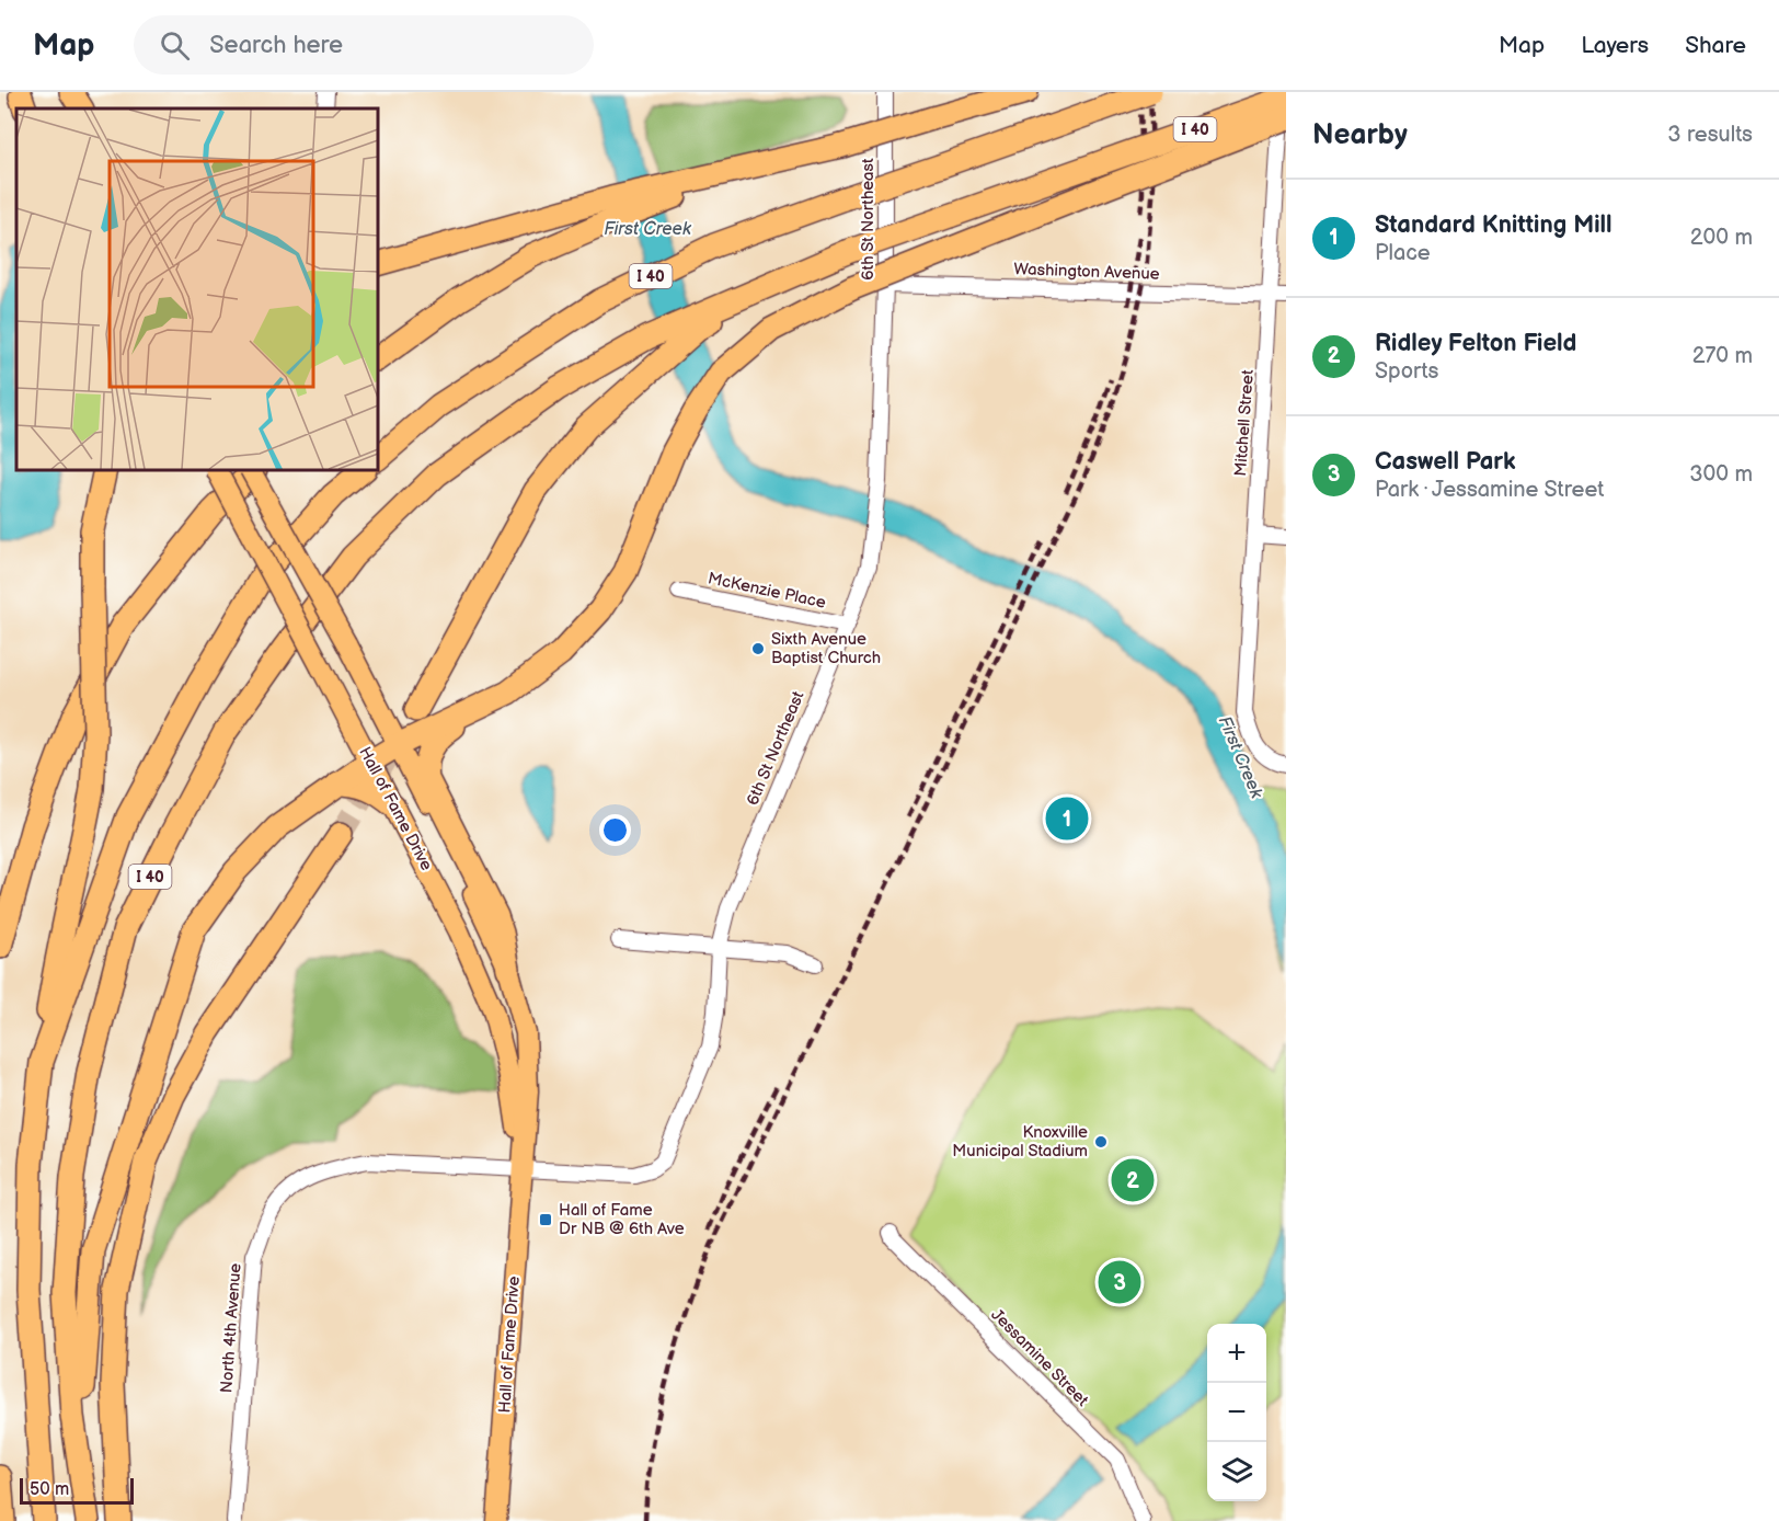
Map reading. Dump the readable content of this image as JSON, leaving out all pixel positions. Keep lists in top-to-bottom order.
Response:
{
  "streets": {
    "highway": ["I 40"],
    "main road": ["Hall of Fame Drive"],
    "street": [
      "6th St Northeast",
      "Washington Avenue",
      "Mitchell Street",
      "McKenzie Place",
      "North 4th Avenue",
      "Jessamine Street"
    ]
  },
  "crossings": [
    ["6th St Northeast", "Washington Avenue"],
    ["6th St Northeast", "McKenzie Place"],
    ["6th St Northeast", "North 4th Avenue"],
    ["Washington Avenue", "Mitchell Street"],
    ["Hall of Fame Drive", "North 4th Avenue"]
  ],
  "water": ["First Creek"],
  "places": {
    "other": ["Sixth Avenue Baptist Church", "Knoxville Municipal Stadium"],
    "transit": ["Hall of Fame Dr NB @ 6th Ave"]
  },
  "scale_bar": "50 m",
  "page": {
    "header": "Map",
    "search": "Search here",
    "nav": ["Map", "Layers", "Share"],
    "heading": ["Nearby", "3 results"],
    "list": [
      {
        "mark": "1",
        "name": "Standard Knitting Mill",
        "note": "Place",
        "value": "200 m"
      },
      {
        "mark": "2",
        "name": "Ridley Felton Field",
        "note": "Sports",
        "value": "270 m"
      },
      {
        "mark": "3",
        "name": "Caswell Park",
        "note": "Park · Jessamine Street",
        "value": "300 m"
      }
    ],
    "pins": ["1", "2", "3"],
    "map_buttons": ["+", "−"],
    "scale": "50 m"
  }
}
